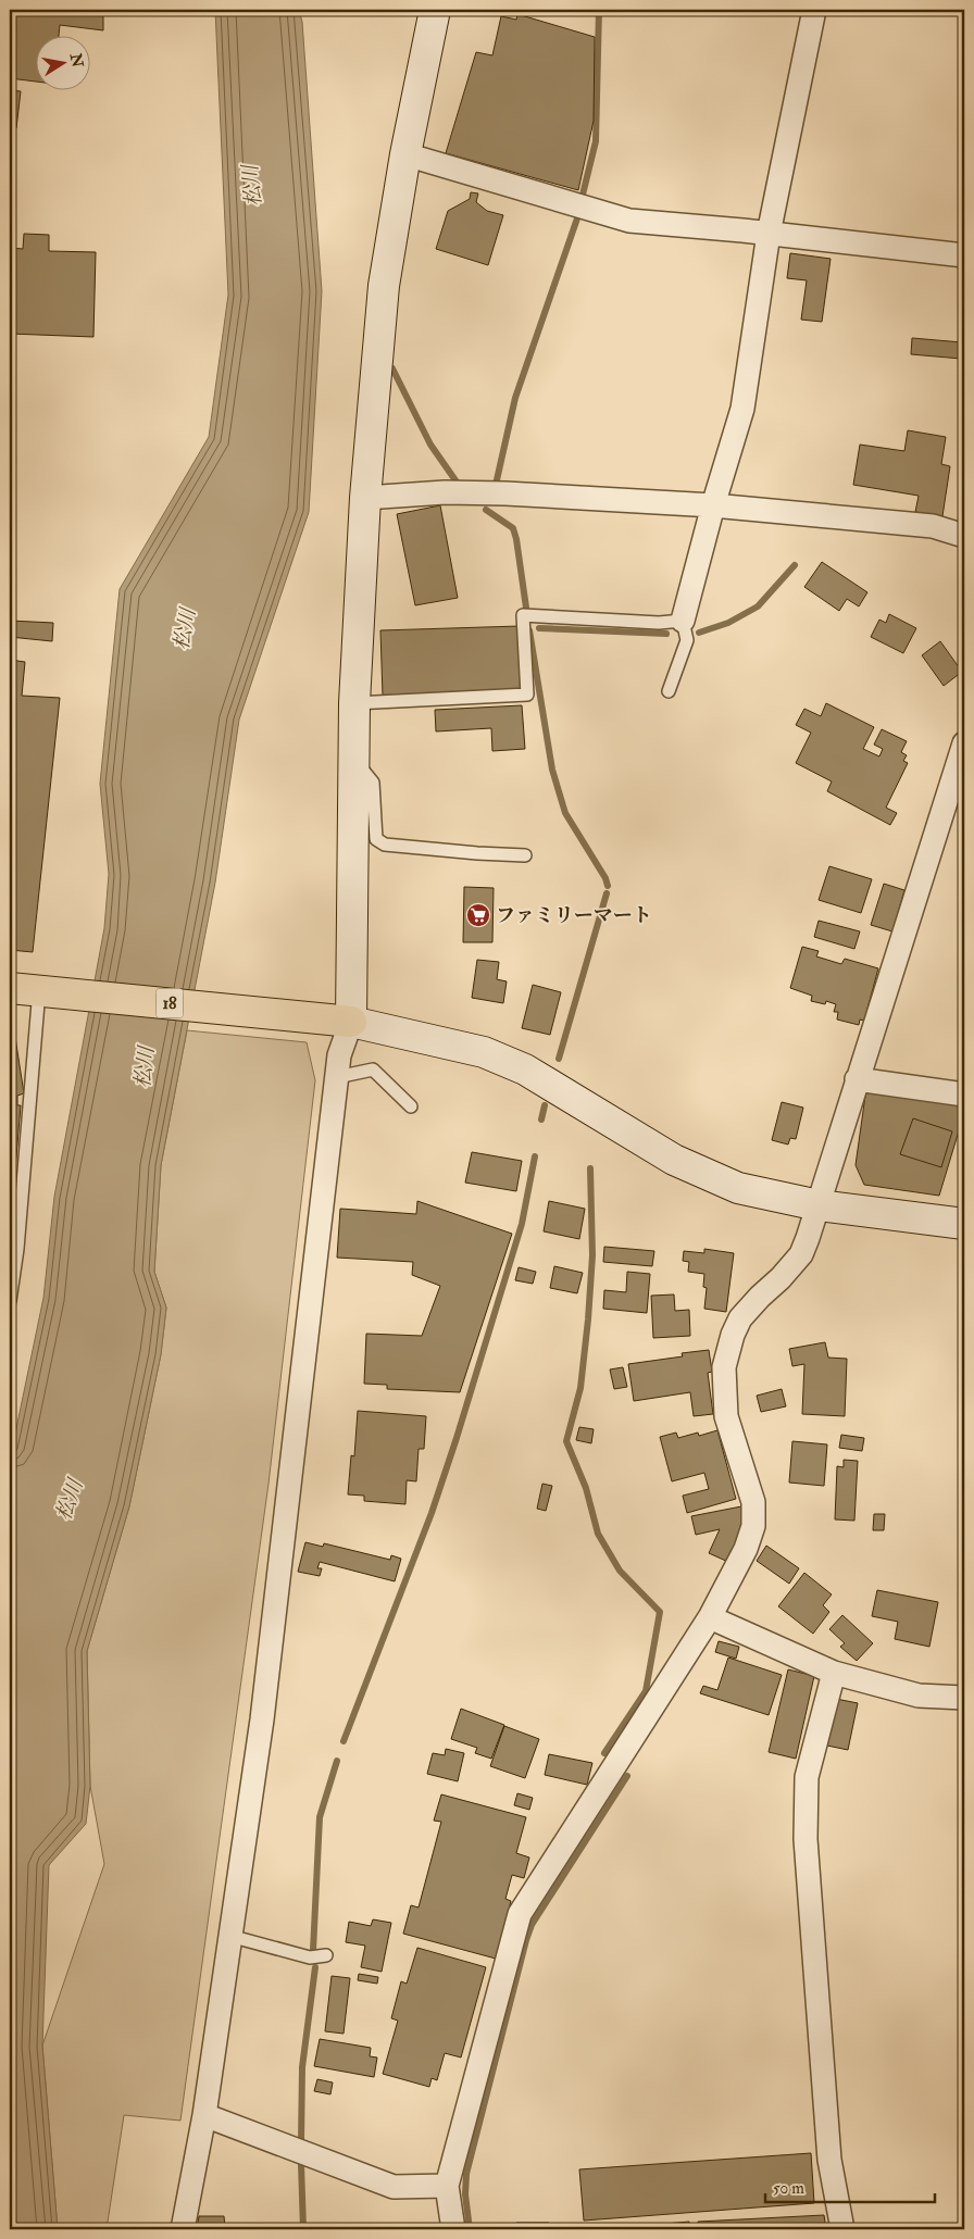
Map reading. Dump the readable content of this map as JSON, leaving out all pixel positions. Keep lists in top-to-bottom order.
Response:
{
  "streets": {
    "main road": ["18"]
  },
  "water": ["松川"],
  "places": {
    "supermarket": ["ファミリーマート"]
  },
  "scale_bar": "50 m",
  "north": "right"
}
